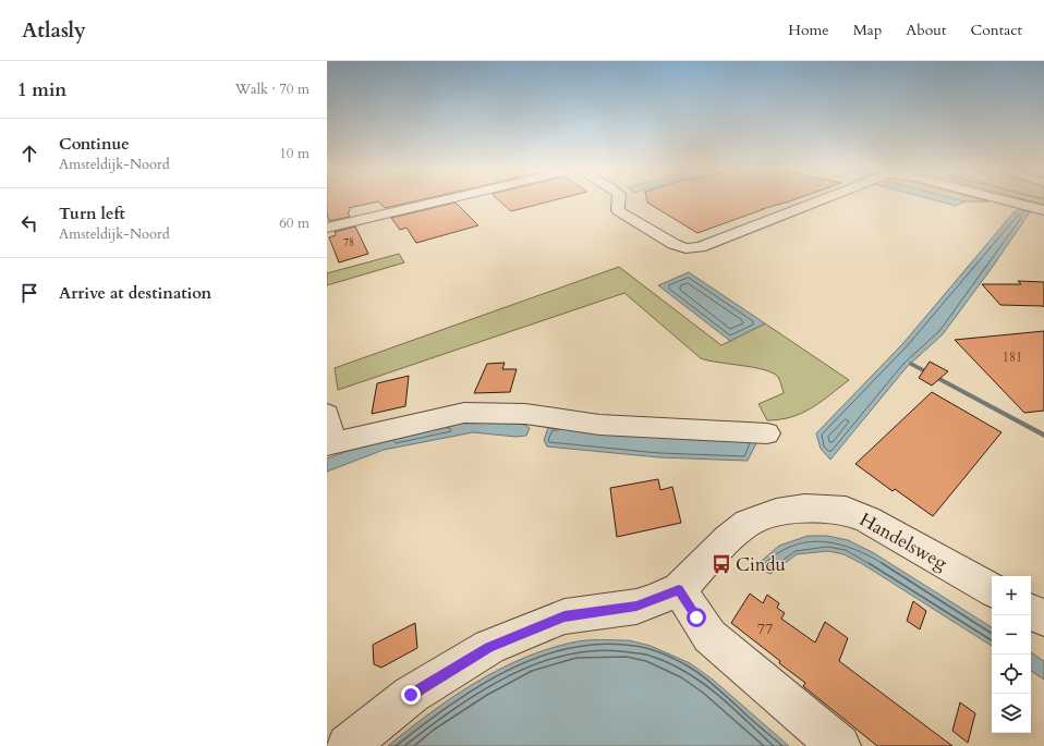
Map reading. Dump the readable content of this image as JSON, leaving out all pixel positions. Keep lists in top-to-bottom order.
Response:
{
  "streets": {
    "street": ["Handelsweg"]
  },
  "places": {
    "bus stop": ["Cindu"]
  },
  "house_numbers": ["78", "181", "77"],
  "page": {
    "header": "Atlasly",
    "nav": [
      "Home",
      "Map",
      "About",
      "Contact"
    ],
    "heading": ["1 min", "Walk · 70 m"],
    "list": [
      ["Continue", "Amsteldijk-Noord", "10 m"],
      ["Turn left", "Amsteldijk-Noord", "60 m"],
      "Arrive at destination"
    ],
    "map_buttons": ["+", "−"]
  }
}
